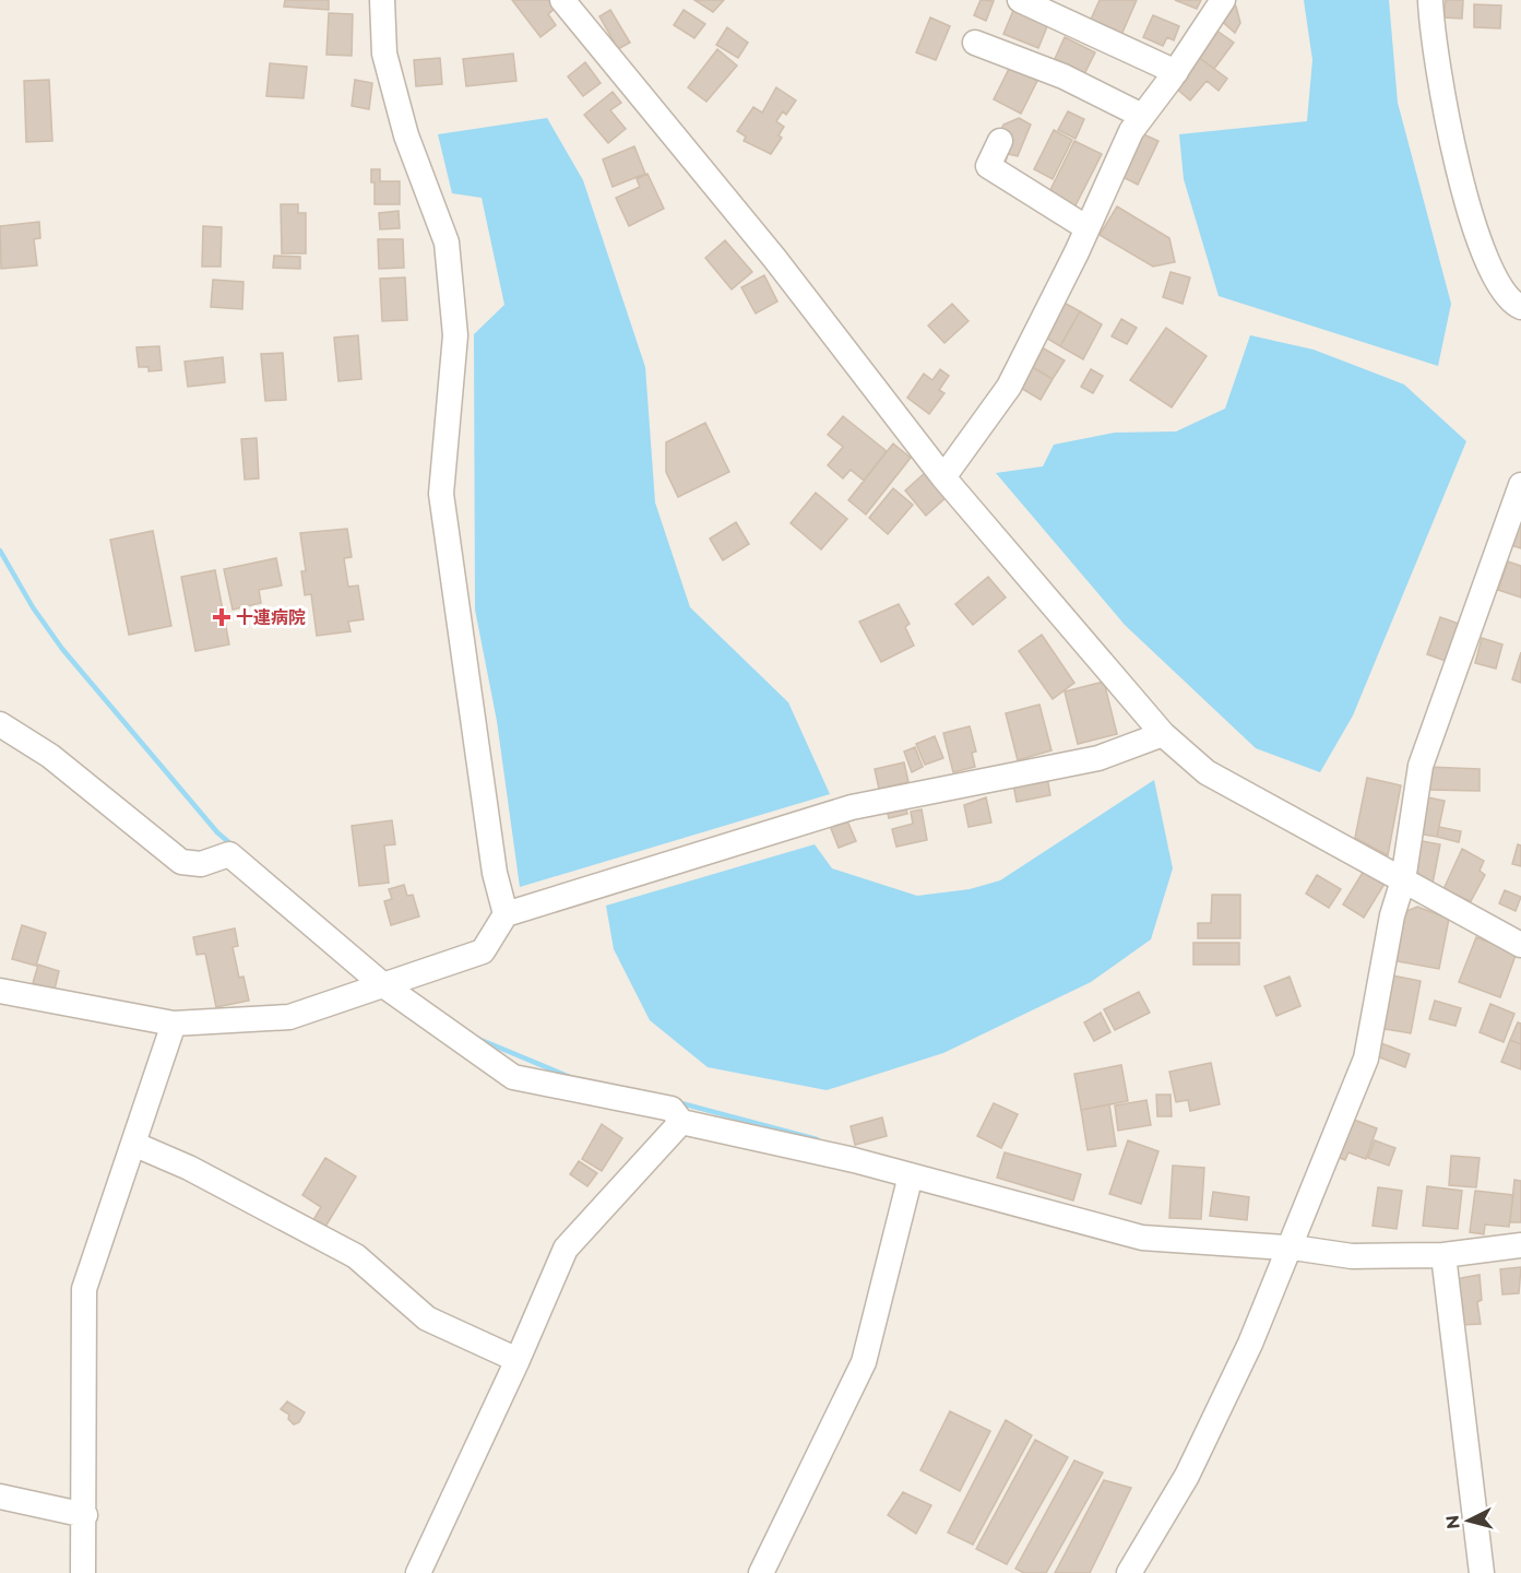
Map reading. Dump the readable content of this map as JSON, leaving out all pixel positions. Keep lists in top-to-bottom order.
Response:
{
  "places": {
    "health": ["十連病院"]
  },
  "north": "left"
}
